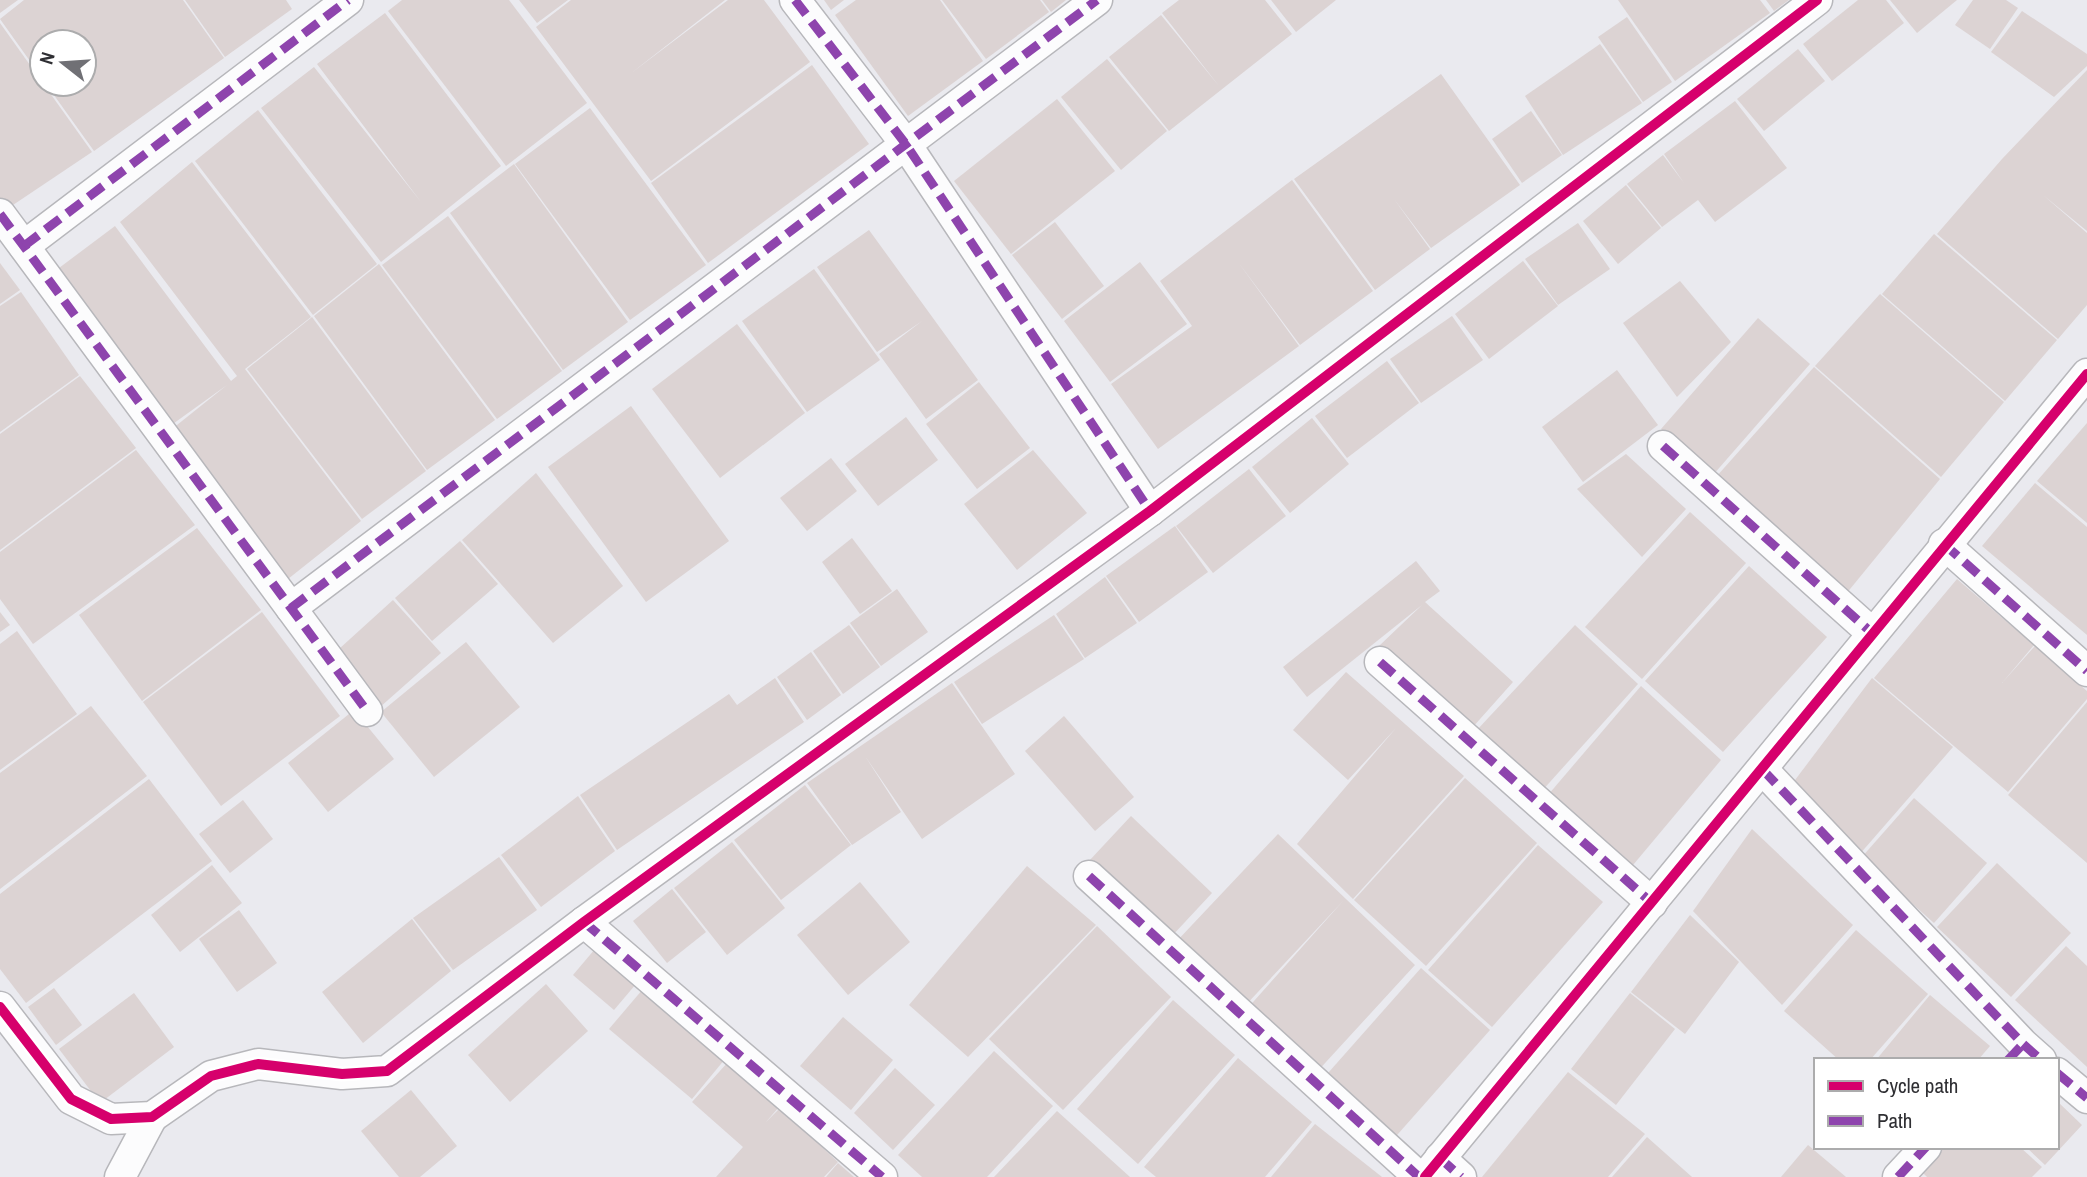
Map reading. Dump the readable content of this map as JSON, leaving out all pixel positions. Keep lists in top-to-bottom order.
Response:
{
  "legend": ["Cycle path", "Path"],
  "north": "left"
}
